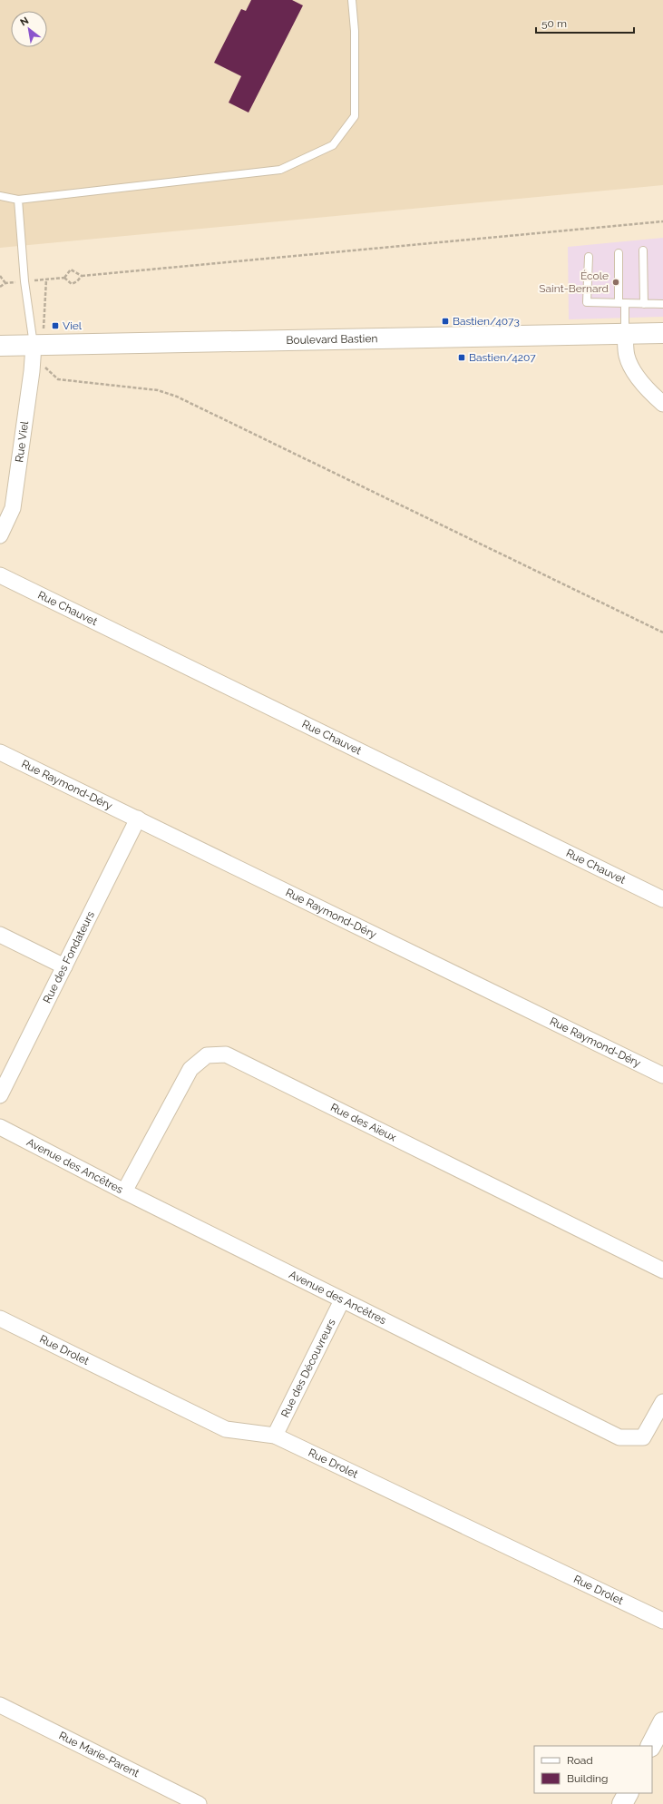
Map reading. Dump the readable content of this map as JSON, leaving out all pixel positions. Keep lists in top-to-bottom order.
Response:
{
  "streets": {
    "main road": ["Boulevard Bastien"],
    "street": [
      "Rue Viel",
      "Rue Chauvet",
      "Rue Raymond-Déry",
      "Rue des Fondateurs",
      "Rue des Aïeux",
      "Avenue des Ancêtres",
      "Rue Drolet",
      "Rue des Découvreurs",
      "Rue Marie-Parent"
    ]
  },
  "crossings": [
    ["Boulevard Bastien", "Rue Viel"],
    ["Rue Raymond-Déry", "Rue des Fondateurs"],
    ["Rue des Aïeux", "Avenue des Ancêtres"],
    ["Avenue des Ancêtres", "Rue des Découvreurs"],
    ["Rue Drolet", "Rue des Découvreurs"]
  ],
  "places": {
    "other": ["École Saint-Bernard"],
    "transit": ["Bastien/4073", "Viel", "Bastien/4207"]
  },
  "legend": ["Road", "Building"],
  "scale_bar": "50 m",
  "north": "top left"
}
